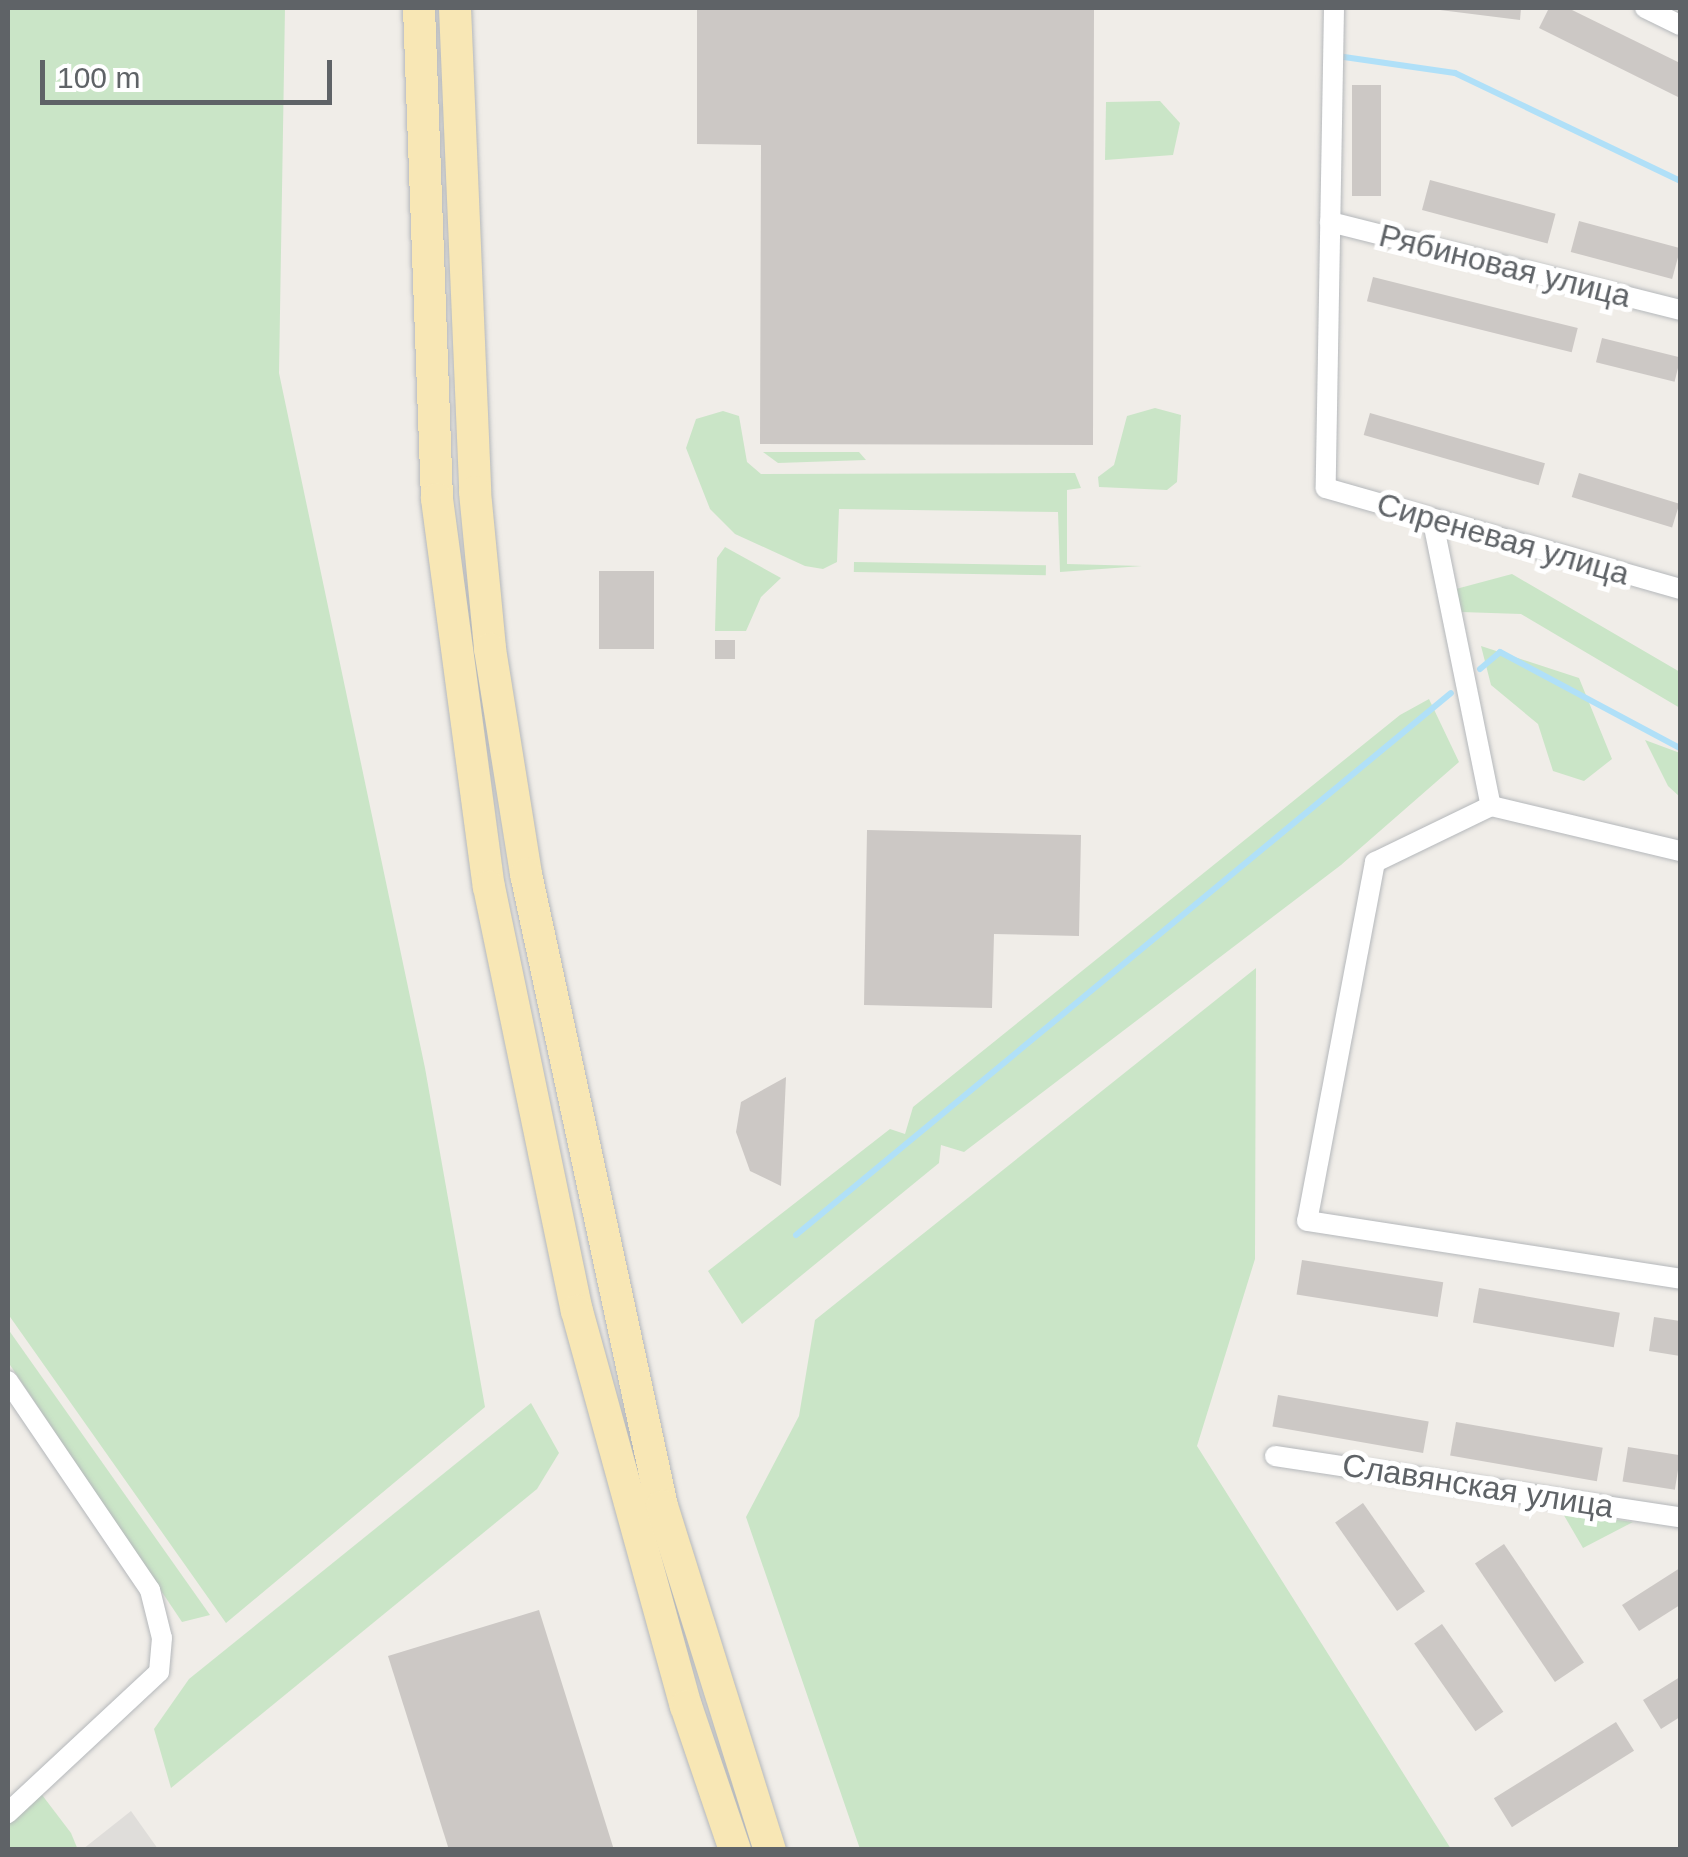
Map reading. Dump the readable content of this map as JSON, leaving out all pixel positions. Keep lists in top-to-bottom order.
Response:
{
  "streets": {
    "street": ["Рябиновая улица", "Сиреневая улица", "Славянская улица"]
  },
  "crossings": [
    ["Рябиновая улица", "Сиреневая улица"]
  ],
  "scale_bar": "100 m"
}
